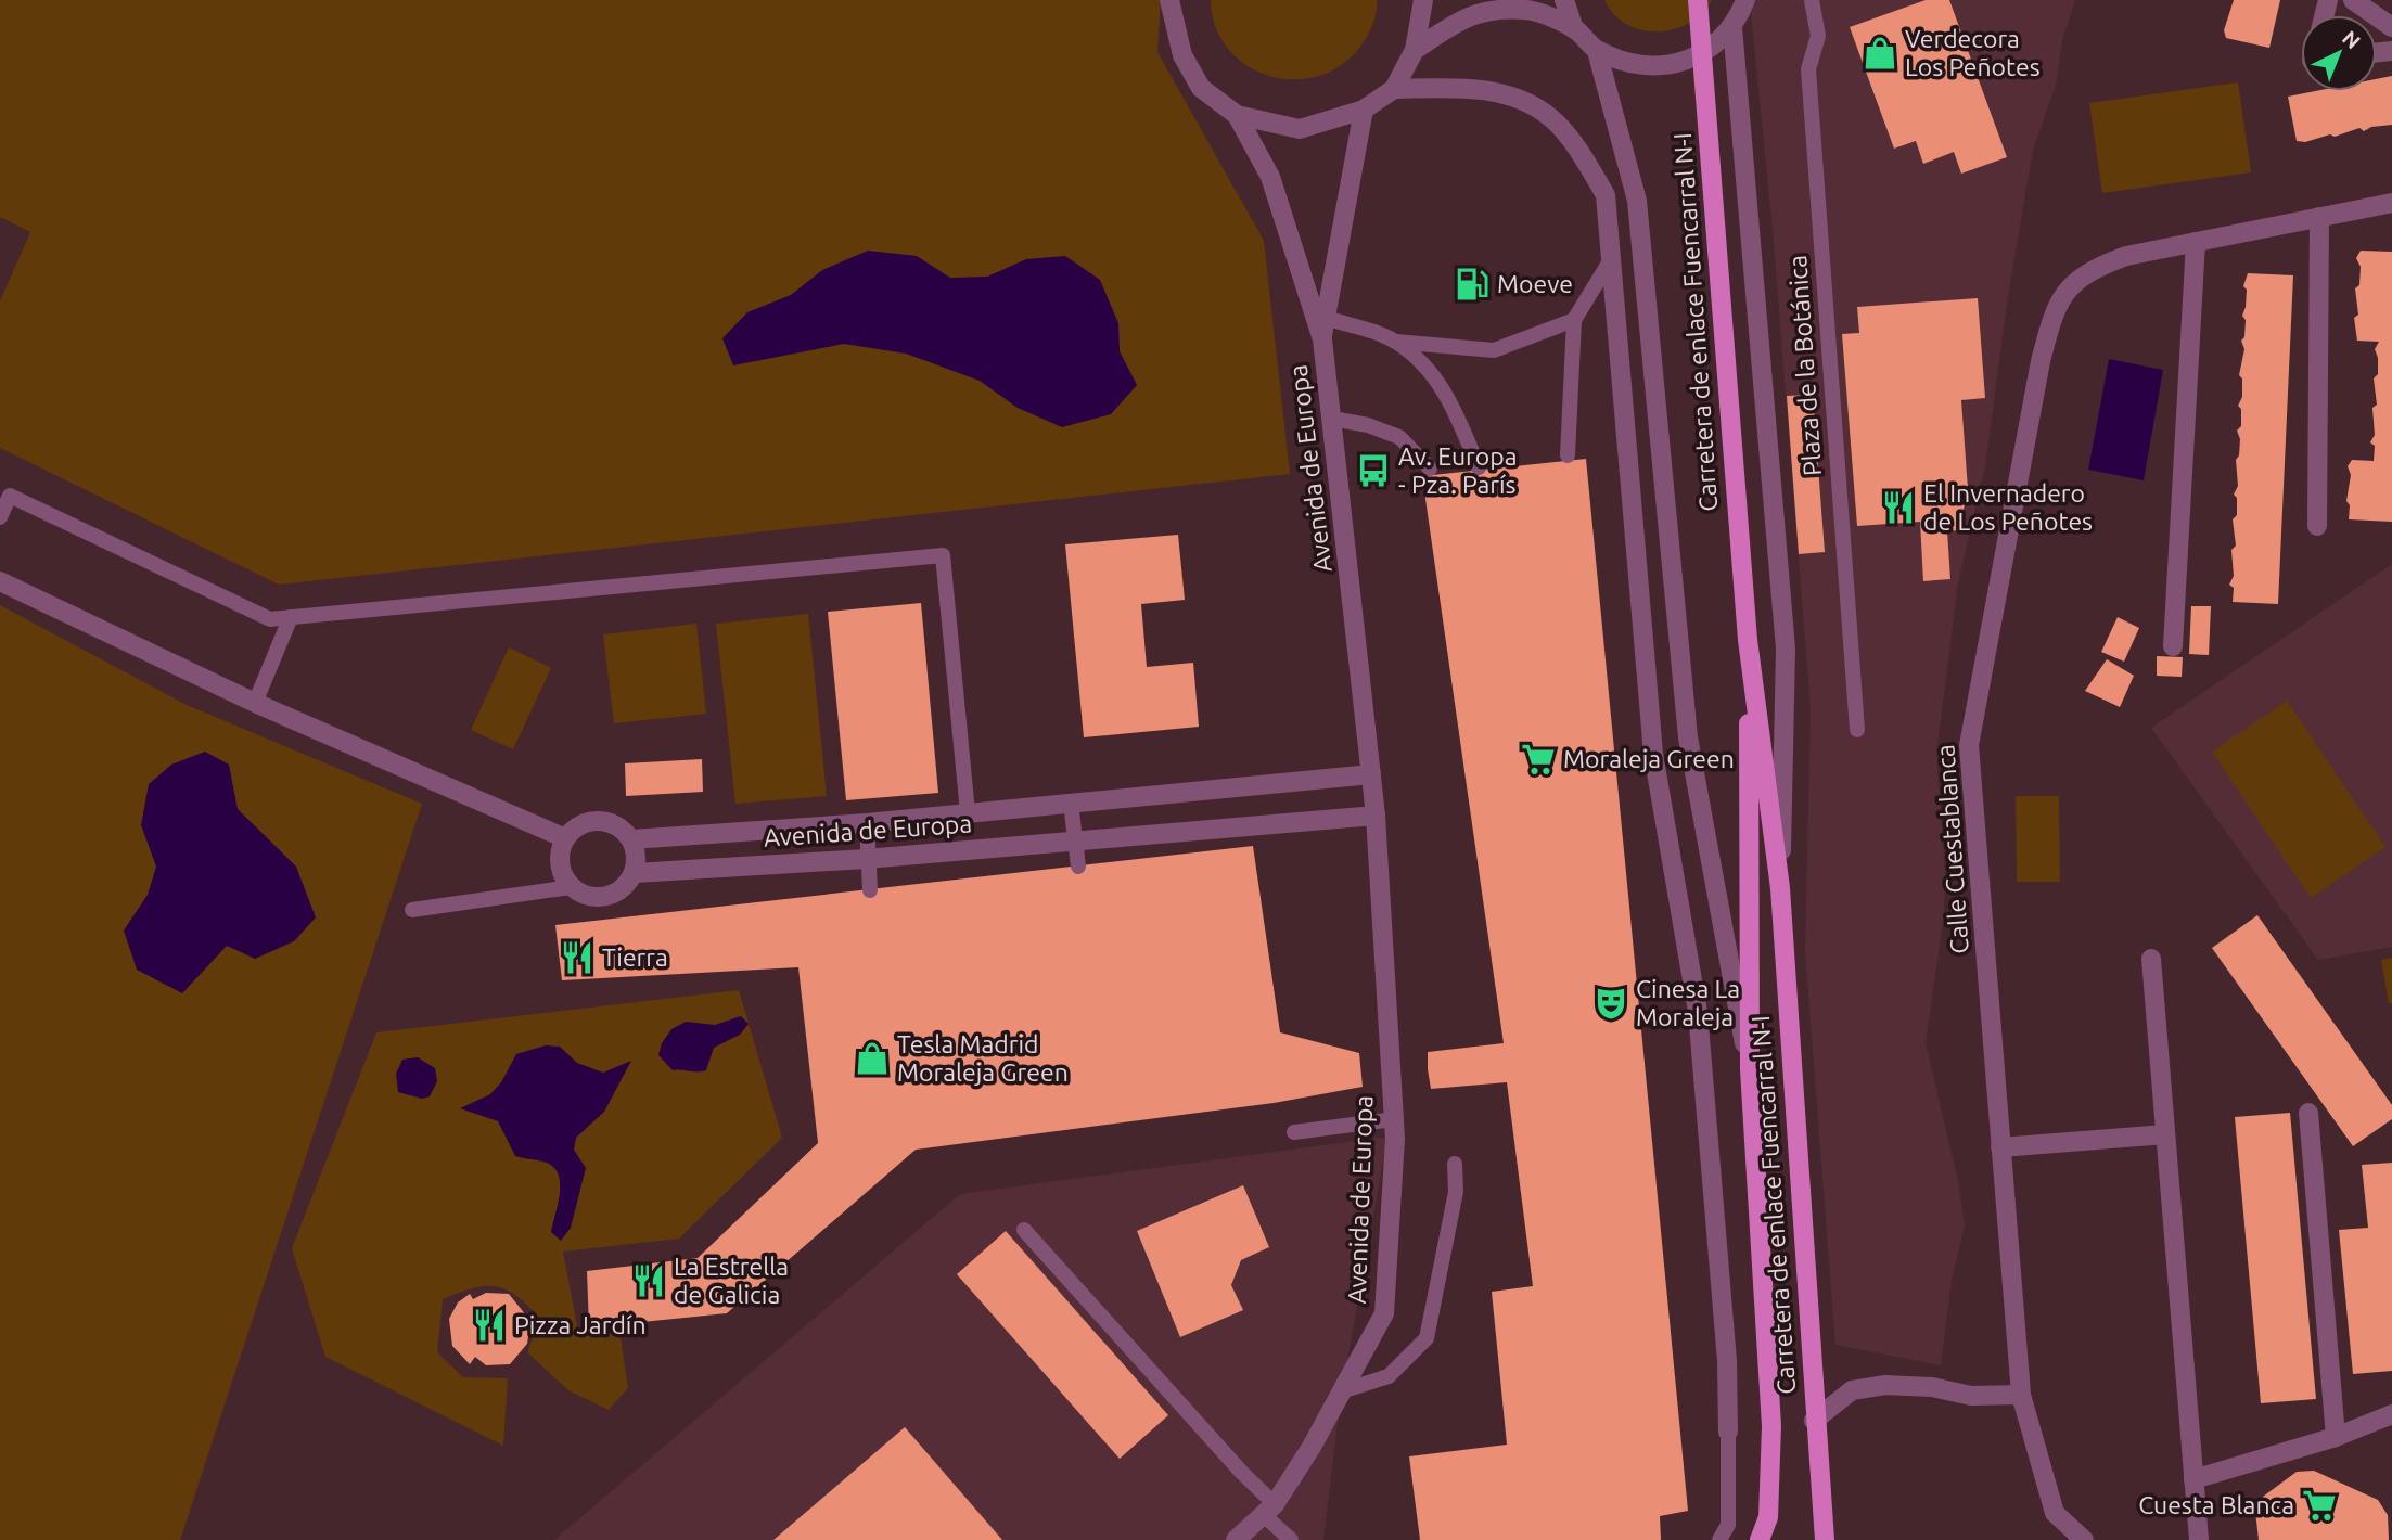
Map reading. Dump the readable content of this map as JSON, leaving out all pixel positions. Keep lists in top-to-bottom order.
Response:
{
  "streets": {
    "main road": ["Carretera de enlace Fuencarral N-I"],
    "street": ["Avenida de Europa", "Calle Cuestablanca"],
    "lane": ["Plaza de la Botánica"]
  },
  "places": {
    "shop": ["Verdecora Los Peñotes", "Tesla Madrid Moraleja Green"],
    "fuel station": ["Moeve"],
    "bus stop": ["Av. Europa - Pza. París"],
    "restaurant": [
      "El Invernadero de Los Peñotes",
      "Tierra",
      "La Estrella de Galicia",
      "Pizza Jardín"
    ],
    "supermarket": ["Moraleja Green", "Cuesta Blanca"],
    "theatre": ["Cinesa La Moraleja"]
  },
  "north": "top right"
}
